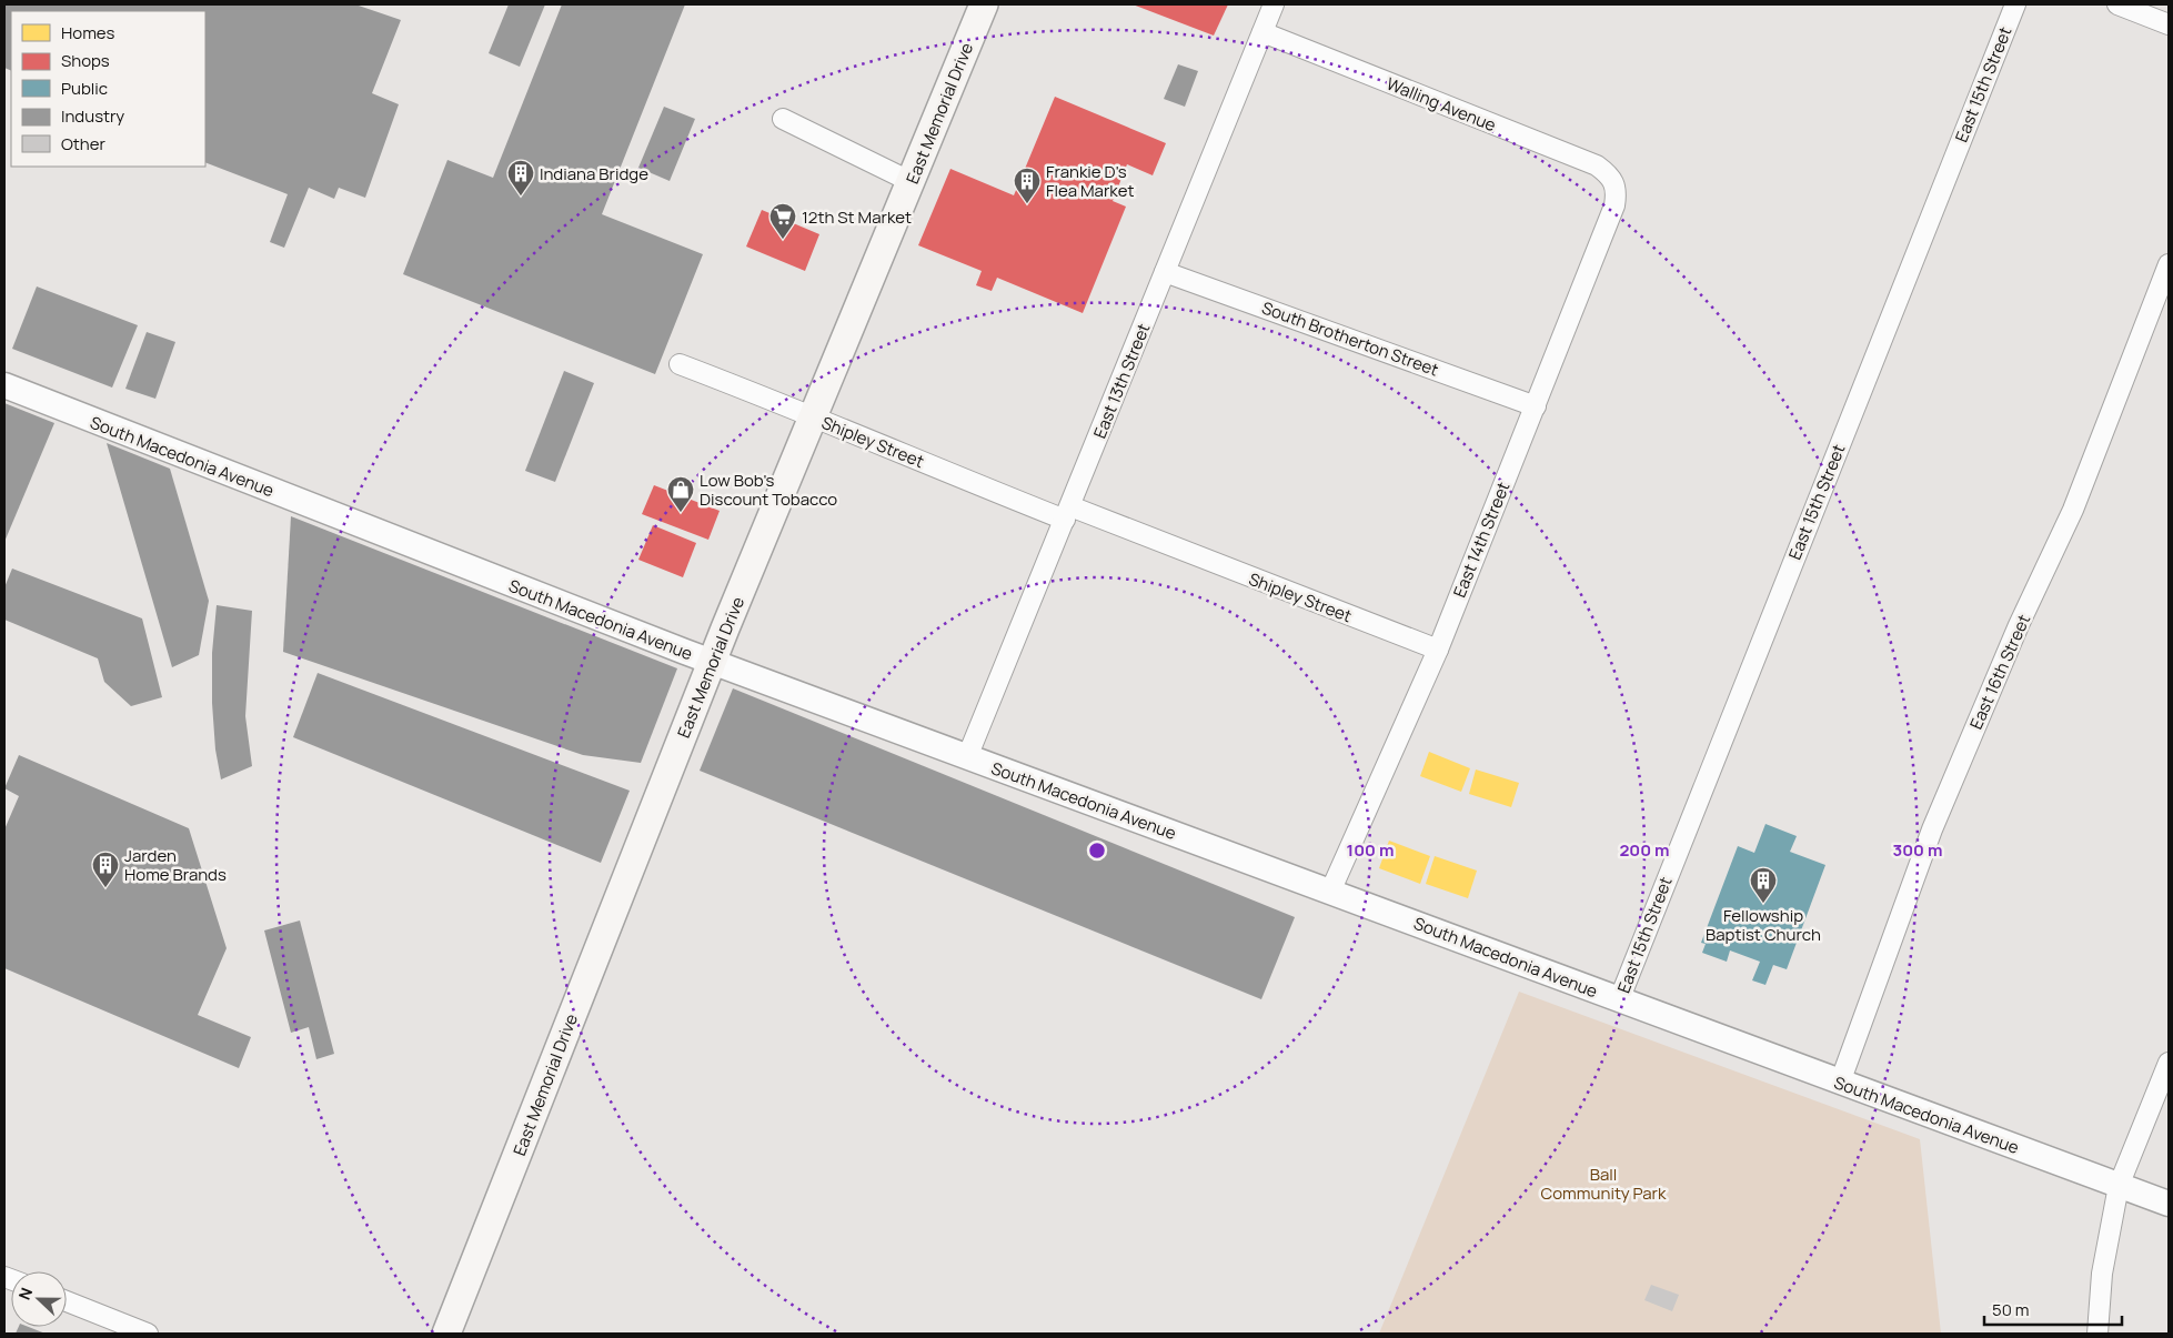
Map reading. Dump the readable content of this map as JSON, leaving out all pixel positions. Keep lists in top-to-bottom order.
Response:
{
  "streets": {
    "main road": ["East Memorial Drive"],
    "street": [
      "East 15th Street",
      "Walling Avenue",
      "South Brotherton Street",
      "East 13th Street",
      "Shipley Street",
      "South Macedonia Avenue",
      "East 14th Street",
      "East 16th Street"
    ]
  },
  "crossings": [
    ["East 15th Street", "South Macedonia Avenue"],
    ["Walling Avenue", "East 13th Street"],
    ["Walling Avenue", "East 14th Street"],
    ["East Memorial Drive", "Shipley Street"],
    ["East Memorial Drive", "South Macedonia Avenue"],
    ["South Brotherton Street", "East 13th Street"],
    ["South Brotherton Street", "East 14th Street"],
    ["East 13th Street", "Shipley Street"],
    ["East 13th Street", "South Macedonia Avenue"],
    ["Shipley Street", "East 14th Street"],
    ["South Macedonia Avenue", "East 14th Street"],
    ["South Macedonia Avenue", "East 16th Street"]
  ],
  "parks": ["Ball Community Park"],
  "places": {
    "building": [
      "Indiana Bridge",
      "Frankie D's Flea Market",
      "Jarden Home Brands",
      "Fellowship Baptist Church"
    ],
    "supermarket": ["12th St Market"],
    "shop": ["Low Bob's Discount Tobacco"]
  },
  "legend": [
    "Homes",
    "Shops",
    "Public",
    "Industry",
    "Other"
  ],
  "scale_bar": "50 m",
  "north": "left",
  "rings": ["100 m", "200 m", "300 m"]
}
